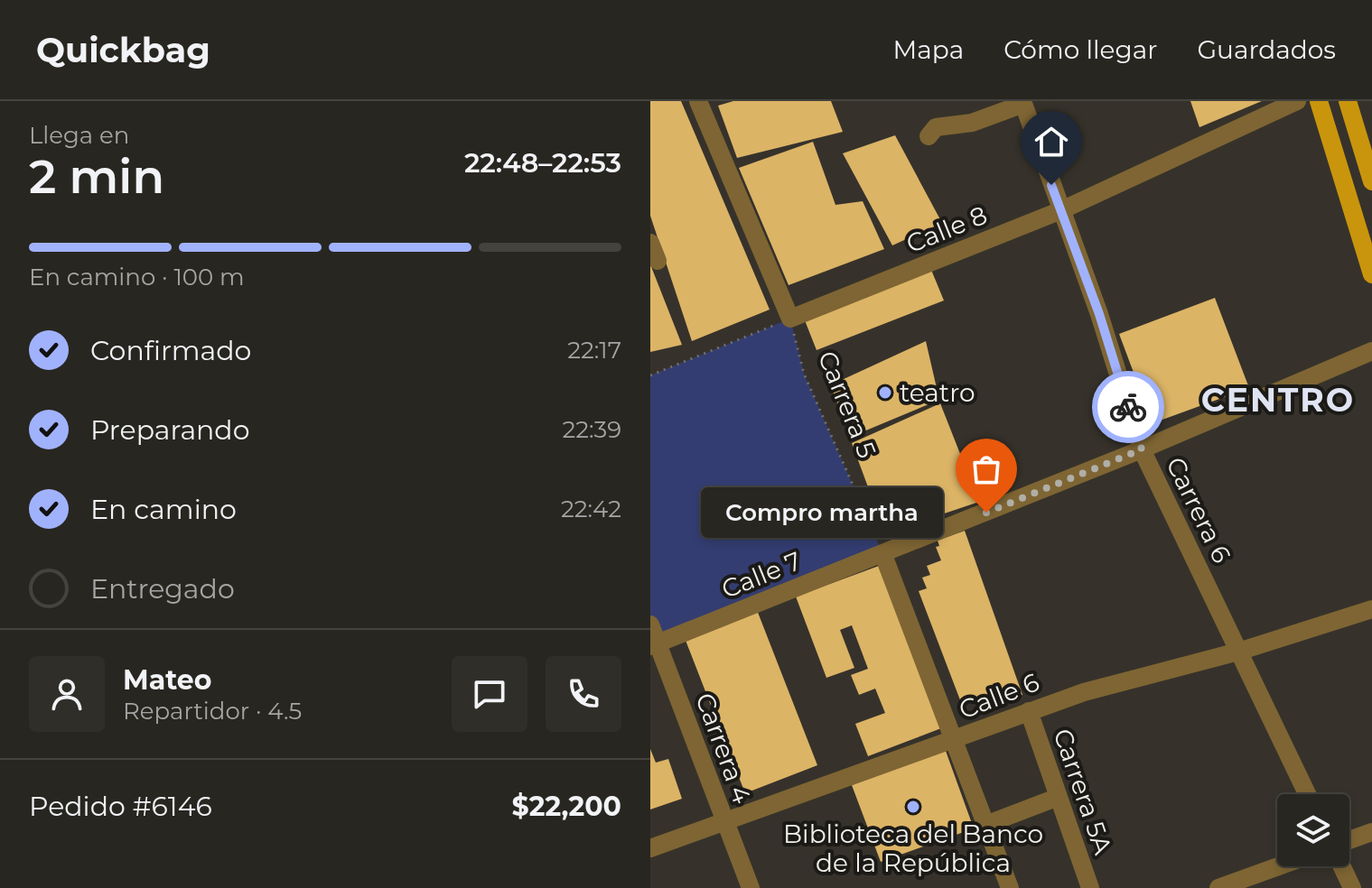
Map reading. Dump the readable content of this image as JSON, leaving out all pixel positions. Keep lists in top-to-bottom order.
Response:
{
  "streets": {
    "street": [
      "Calle 8",
      "Carrera 6",
      "Calle 7",
      "Calle 6",
      "Carrera 4",
      "Carrera 5A"
    ],
    "path": ["Carrera 5"]
  },
  "crossings": [
    ["Calle 8", "Carrera 5"],
    ["Calle 8", "Carrera 6"],
    ["Carrera 5", "Calle 7"],
    ["Carrera 6", "Calle 7"],
    ["Carrera 6", "Calle 6"],
    ["Calle 7", "Carrera 4"],
    ["Calle 6", "Carrera 4"],
    ["Calle 6", "Carrera 5A"]
  ],
  "districts": ["CENTRO"],
  "places": ["teatro", "Compro martha", "Biblioteca del Banco de la República"],
  "page": {
    "header": "Quickbag",
    "nav": ["Mapa", "Cómo llegar", "Guardados"],
    "heading": ["2 min", "Llega en", "22:48–22:53"],
    "panel": [
      "Mateo",
      "Repartidor · 4.5",
      "Pedido #6146",
      "$22,200"
    ],
    "bar": "En camino · 100 m",
    "list": [
      ["Confirmado", "22:17"],
      ["Preparando", "22:39"],
      ["En camino", "22:42"],
      "Entregado"
    ],
    "bubble": "Compro martha"
  }
}
